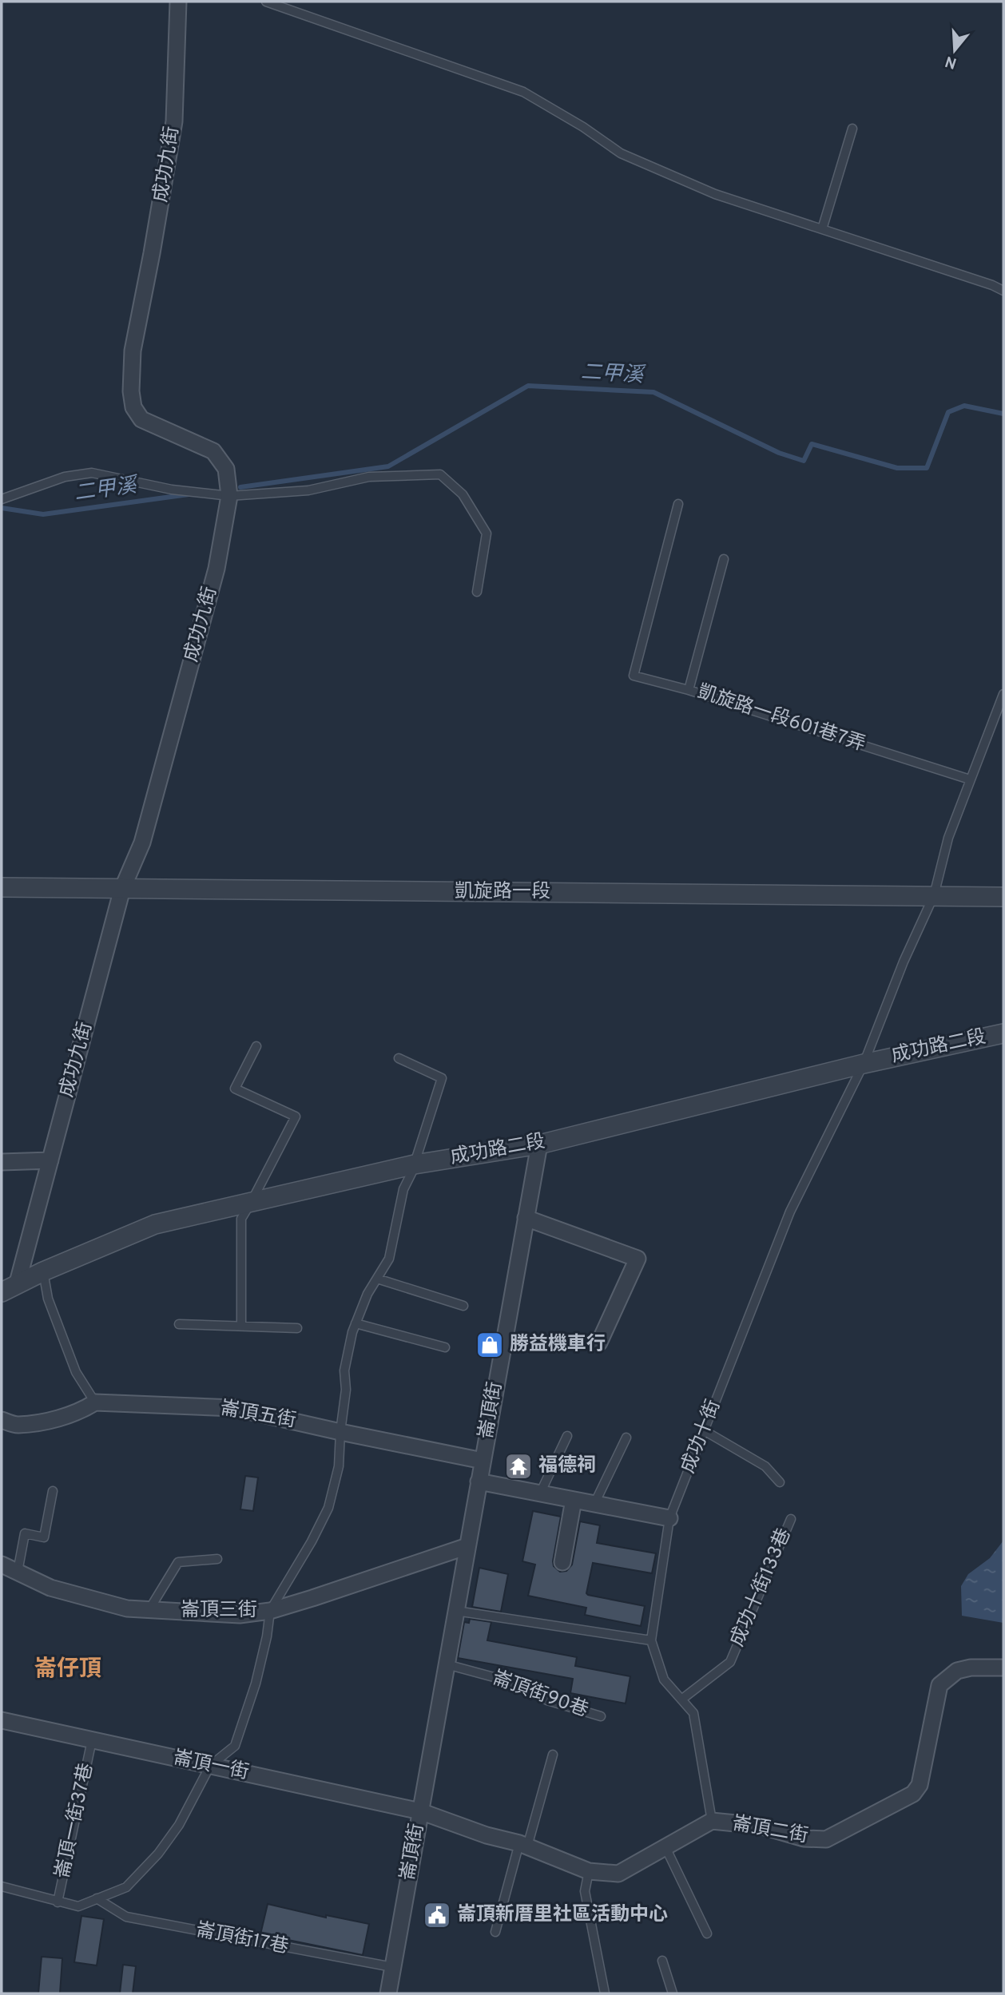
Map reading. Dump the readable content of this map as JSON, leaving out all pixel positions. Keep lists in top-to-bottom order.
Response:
{
  "streets": {
    "street": [
      "成功九街",
      "凱旋路一段",
      "成功路二段",
      "崙頂街",
      "崙頂五街",
      "崙頂三街",
      "崙頂一街",
      "崙頂二街"
    ],
    "lane": [
      "凱旋路一段601巷7弄",
      "成功十街",
      "成功十街133巷",
      "崙頂街90巷",
      "崙頂一街37巷",
      "崙頂街17巷"
    ]
  },
  "crossings": [
    ["成功九街", "凱旋路一段"],
    ["成功九街", "成功路二段"],
    ["凱旋路一段601巷7弄", "成功十街"],
    ["凱旋路一段", "成功十街"],
    ["成功路二段", "崙頂街"],
    ["成功路二段", "成功十街"],
    ["崙頂街", "崙頂五街"],
    ["崙頂街", "崙頂三街"],
    ["崙頂街", "崙頂街90巷"],
    ["崙頂街", "崙頂一街"],
    ["崙頂街", "崙頂二街"],
    ["崙頂街", "崙頂街17巷"],
    ["成功十街", "成功十街133巷"],
    ["成功十街", "崙頂二街"],
    ["崙頂一街", "崙頂一街37巷"],
    ["崙頂一街", "崙頂二街"]
  ],
  "districts": ["崙仔頂"],
  "water": ["二甲溪"],
  "places": {
    "shop": ["勝益機車行"],
    "temple": ["福德祠"],
    "public building": ["崙頂新厝里社區活動中心"]
  },
  "north": "bottom"
}
